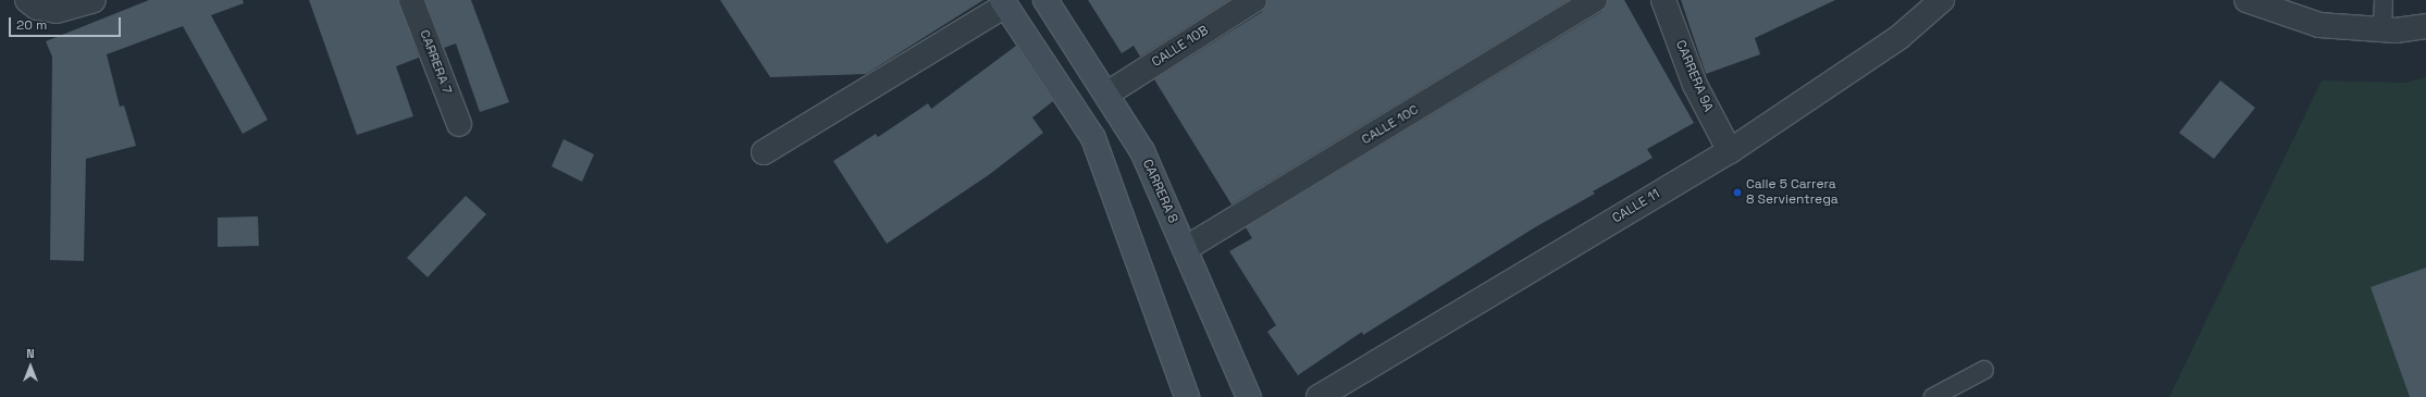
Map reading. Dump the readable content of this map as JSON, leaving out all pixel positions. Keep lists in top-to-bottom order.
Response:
{
  "streets": {
    "main road": ["CARRERA 8"],
    "street": [
      "CALLE 10B",
      "CARRERA 7",
      "CARRERA 9A",
      "CALLE 10C",
      "CALLE 11"
    ]
  },
  "crossings": [
    ["CALLE 10B", "CARRERA 8"],
    ["CARRERA 9A", "CALLE 11"],
    ["CALLE 10C", "CARRERA 8"]
  ],
  "places": ["Calle 5 Carrera 8 Servientrega"],
  "scale_bar": "20 m",
  "north": "top"
}
